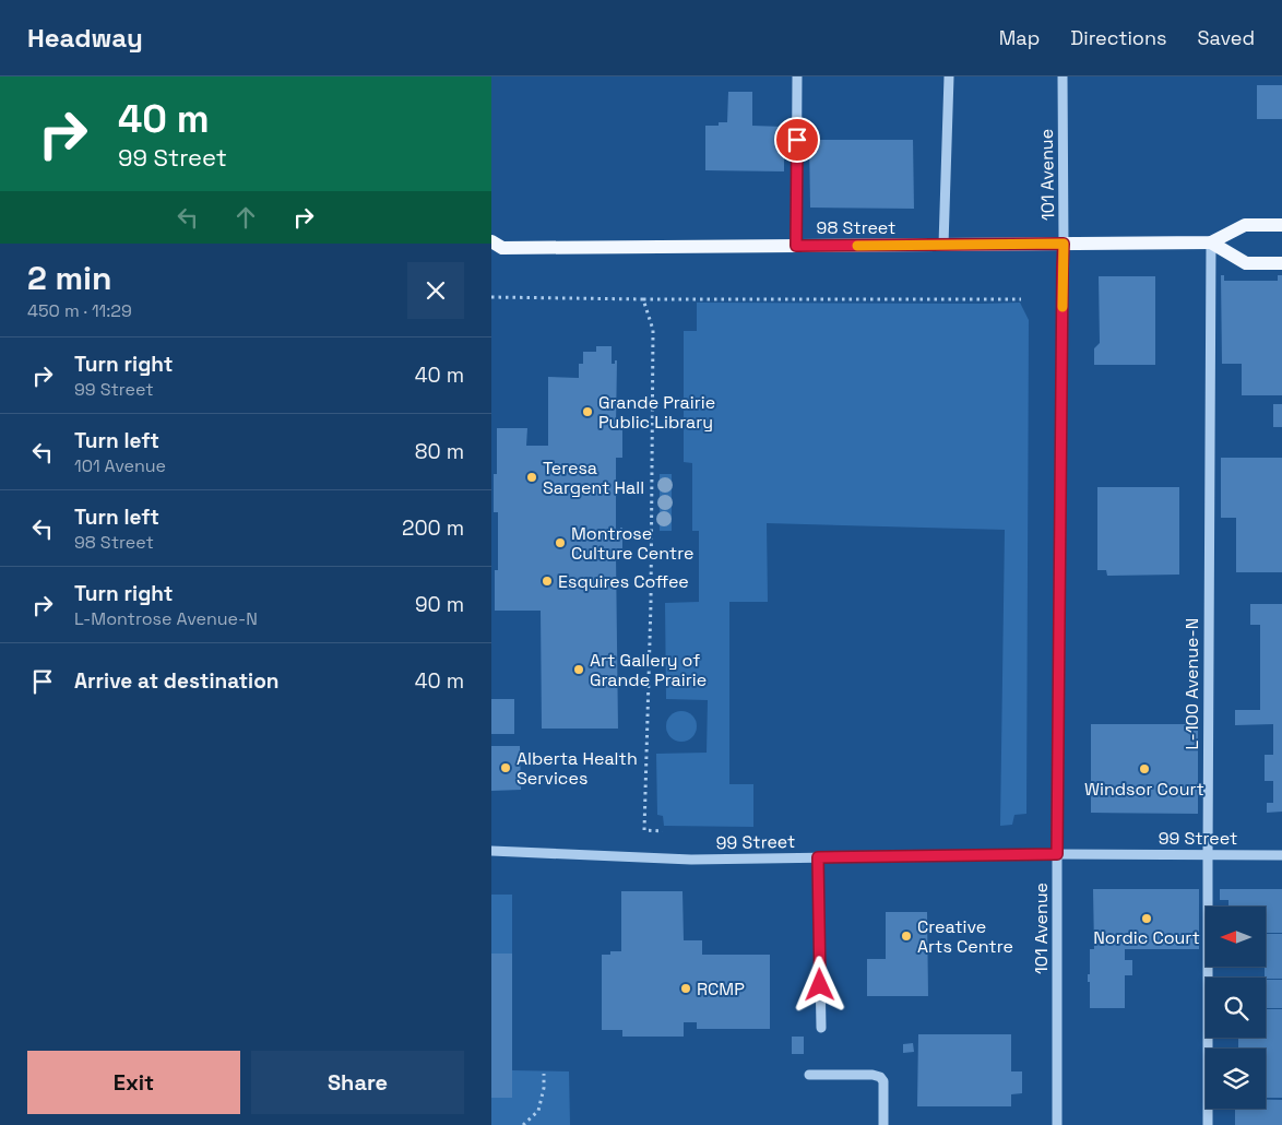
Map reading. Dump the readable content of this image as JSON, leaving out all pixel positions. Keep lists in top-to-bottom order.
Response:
{
  "streets": {
    "main road": ["98 Street"],
    "street": ["101 Avenue", "L-100 Avenue-N", "99 Street"]
  },
  "crossings": [
    ["101 Avenue", "98 Street"],
    ["101 Avenue", "99 Street"],
    ["98 Street", "L-100 Avenue-N"],
    ["L-100 Avenue-N", "99 Street"]
  ],
  "places": [
    "Grande Prairie Public Library",
    "Teresa Sargent Hall",
    "Montrose Culture Centre",
    "Esquires Coffee",
    "Art Gallery of Grande Prairie",
    "Alberta Health Services",
    "Windsor Court",
    "Nordic Court",
    "Creative Arts Centre",
    "RCMP"
  ],
  "north": "left",
  "page": {
    "header": "Headway",
    "nav": ["Map", "Directions", "Saved"],
    "turn": ["40 m", "99 Street"],
    "heading": ["2 min", "450 m · 11:29"],
    "list": [
      {
        "name": "Turn right",
        "note": "99 Street",
        "value": "40 m"
      },
      {
        "name": "Turn left",
        "note": "101 Avenue",
        "value": "80 m"
      },
      {
        "name": "Turn left",
        "note": "98 Street",
        "value": "200 m"
      },
      {
        "name": "Turn right",
        "note": "L-Montrose Avenue-N",
        "value": "90 m"
      },
      {
        "name": "Arrive at destination",
        "value": "40 m"
      }
    ],
    "buttons": ["Exit", "Share"]
  }
}
